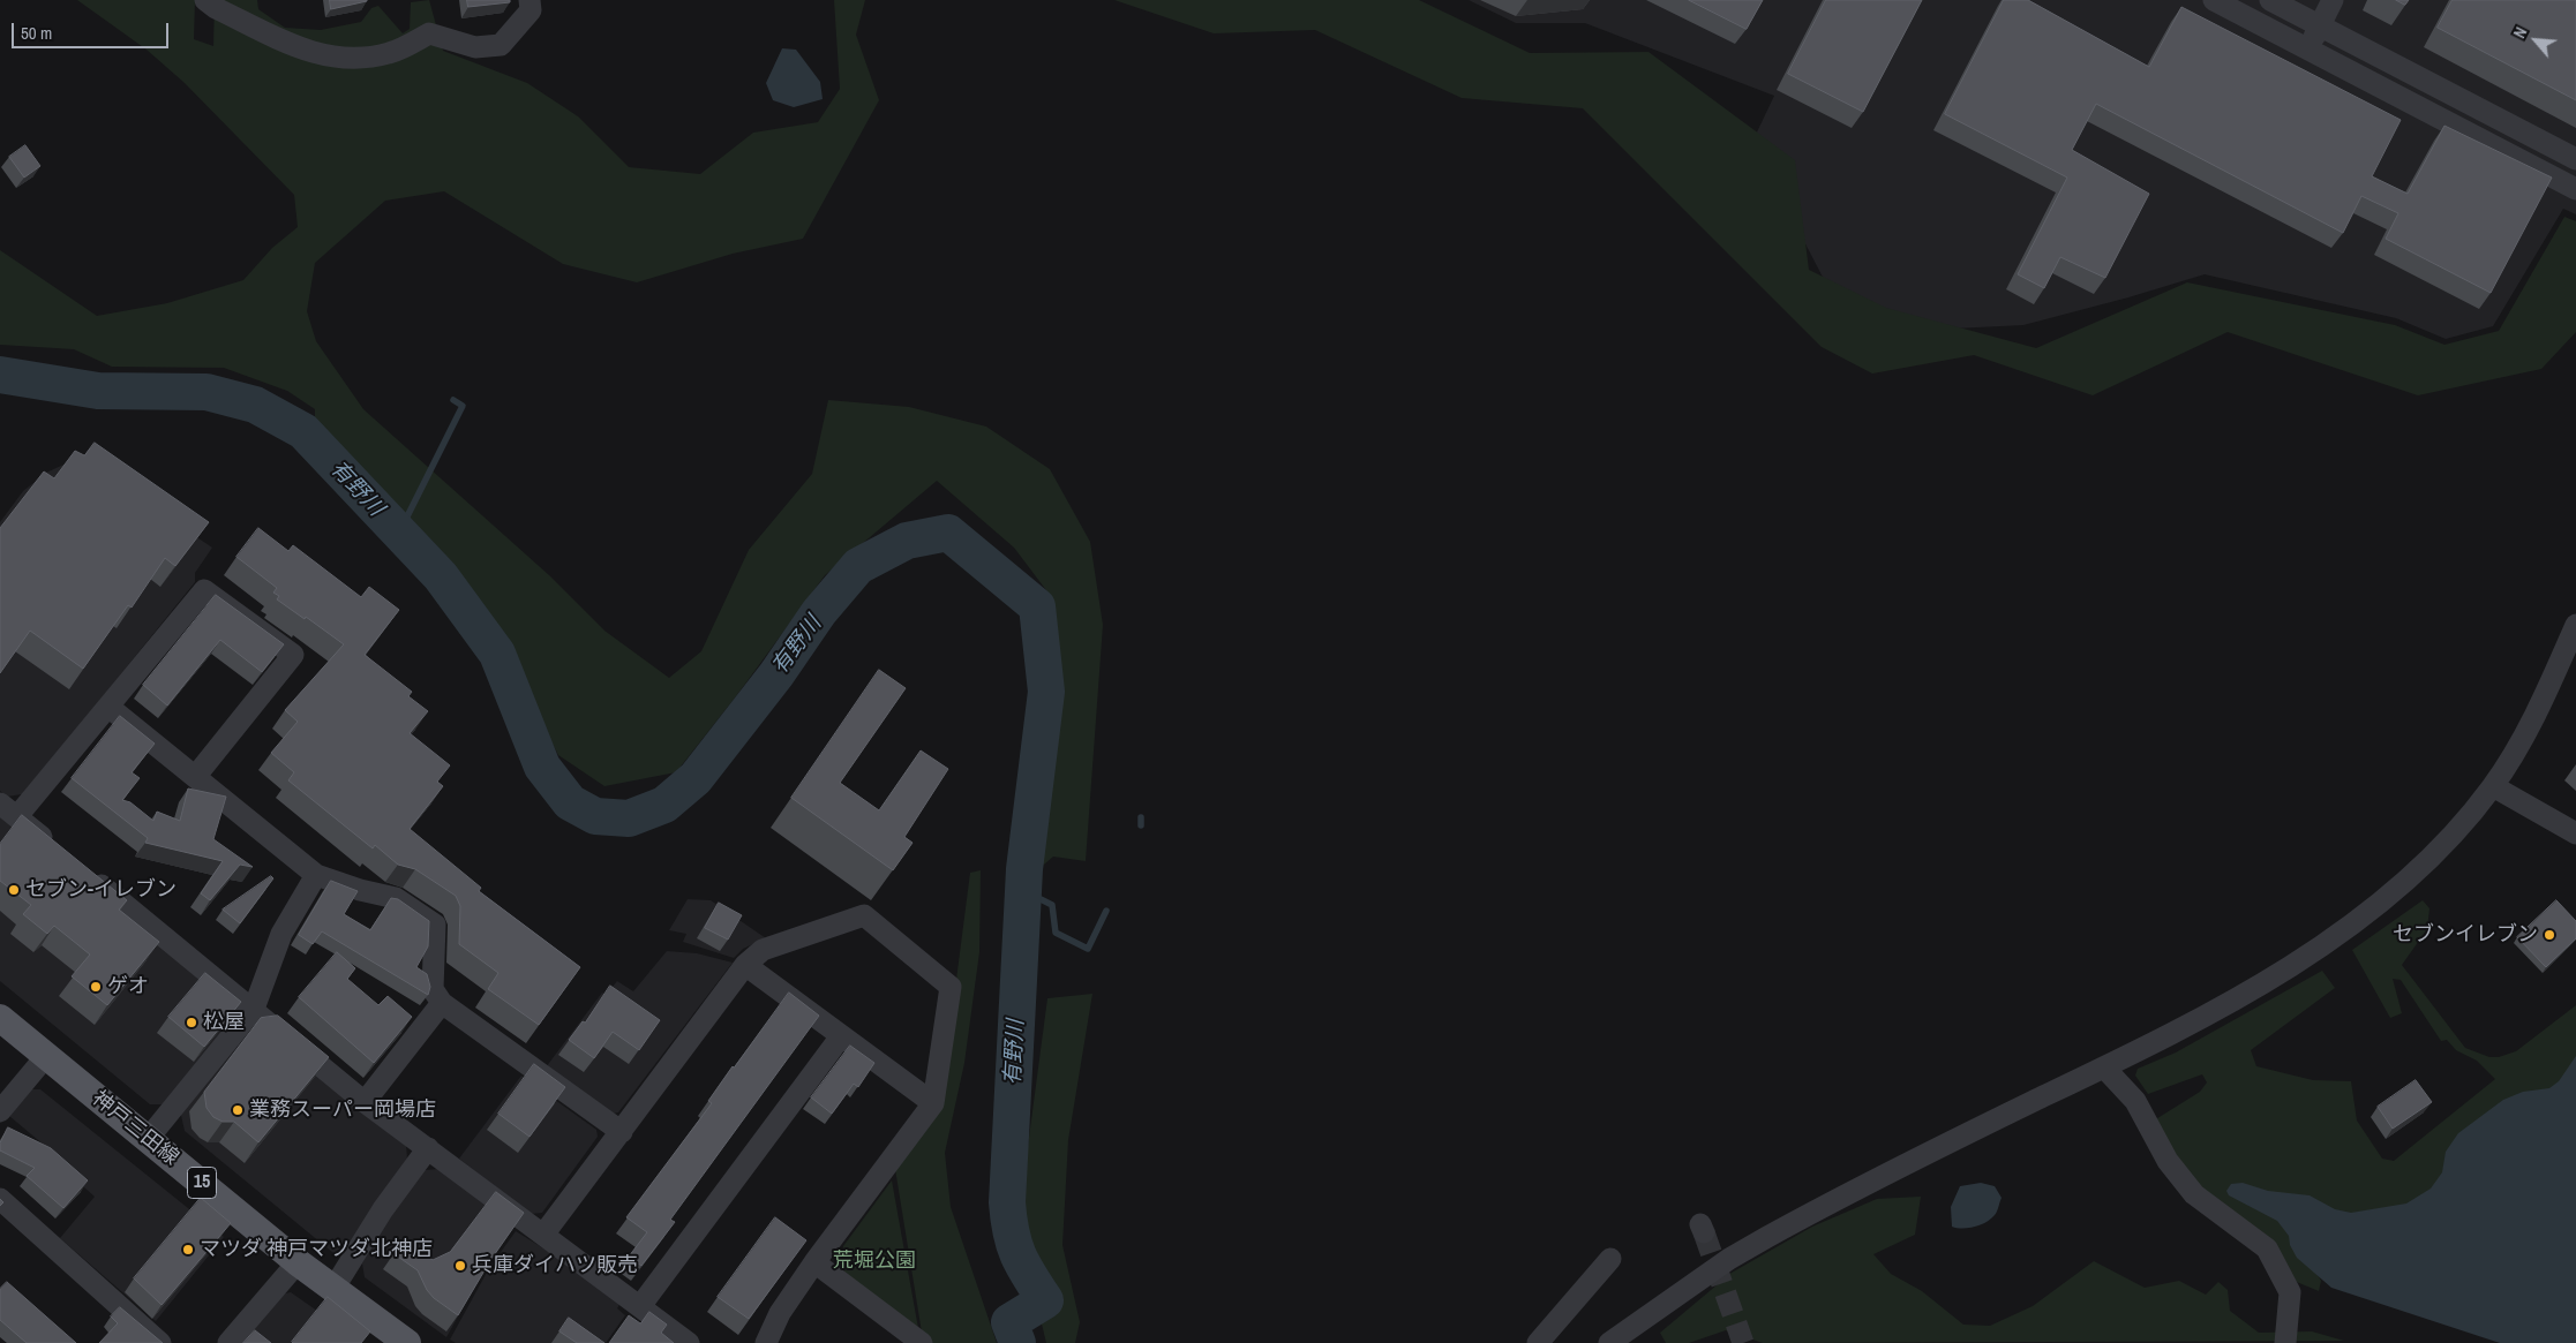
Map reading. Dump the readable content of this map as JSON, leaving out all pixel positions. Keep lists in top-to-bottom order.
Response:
{
  "streets": {
    "main road": ["神戸三田線", "15"]
  },
  "water": ["有野川"],
  "parks": ["荒堀公園"],
  "places": [
    "セブン-イレブン",
    "セブンイレブン",
    "ゲオ",
    "松屋",
    "業務スーパー岡場店",
    "マツダ 神戸マツダ北神店",
    "兵庫ダイハツ販売"
  ],
  "scale_bar": "50 m",
  "north": "top left"
}
